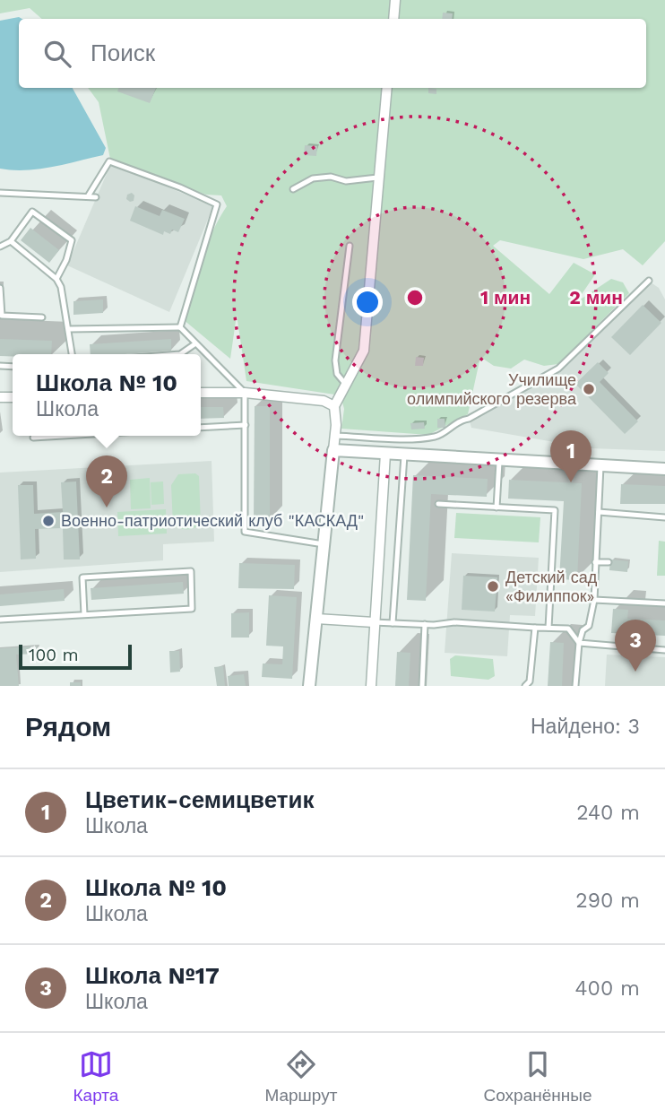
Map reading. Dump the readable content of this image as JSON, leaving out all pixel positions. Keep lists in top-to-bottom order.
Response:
{
  "places": ["Училище олимпийского резерва", "Военно-патриотический клуб \"КАСКАД\"", "Детский сад «Филиппок»"],
  "scale_bar": "100 m",
  "page": {
    "search": "Поиск",
    "popup": ["Школа № 10", "Школа"],
    "pins": ["1", "2", "3"],
    "scale": "100 m",
    "heading": ["Рядом", "Найдено: 3"],
    "list": [
      {
        "mark": "1",
        "name": "Цветик-семицветик",
        "note": "Школа",
        "value": "240 m"
      },
      {
        "mark": "2",
        "name": "Школа № 10",
        "note": "Школа",
        "value": "290 m"
      },
      {
        "mark": "3",
        "name": "Школа №17",
        "note": "Школа",
        "value": "400 m"
      }
    ],
    "nav": ["Карта", "Маршрут", "Сохранённые"]
  },
  "rings": ["1 мин", "2 мин"]
}
